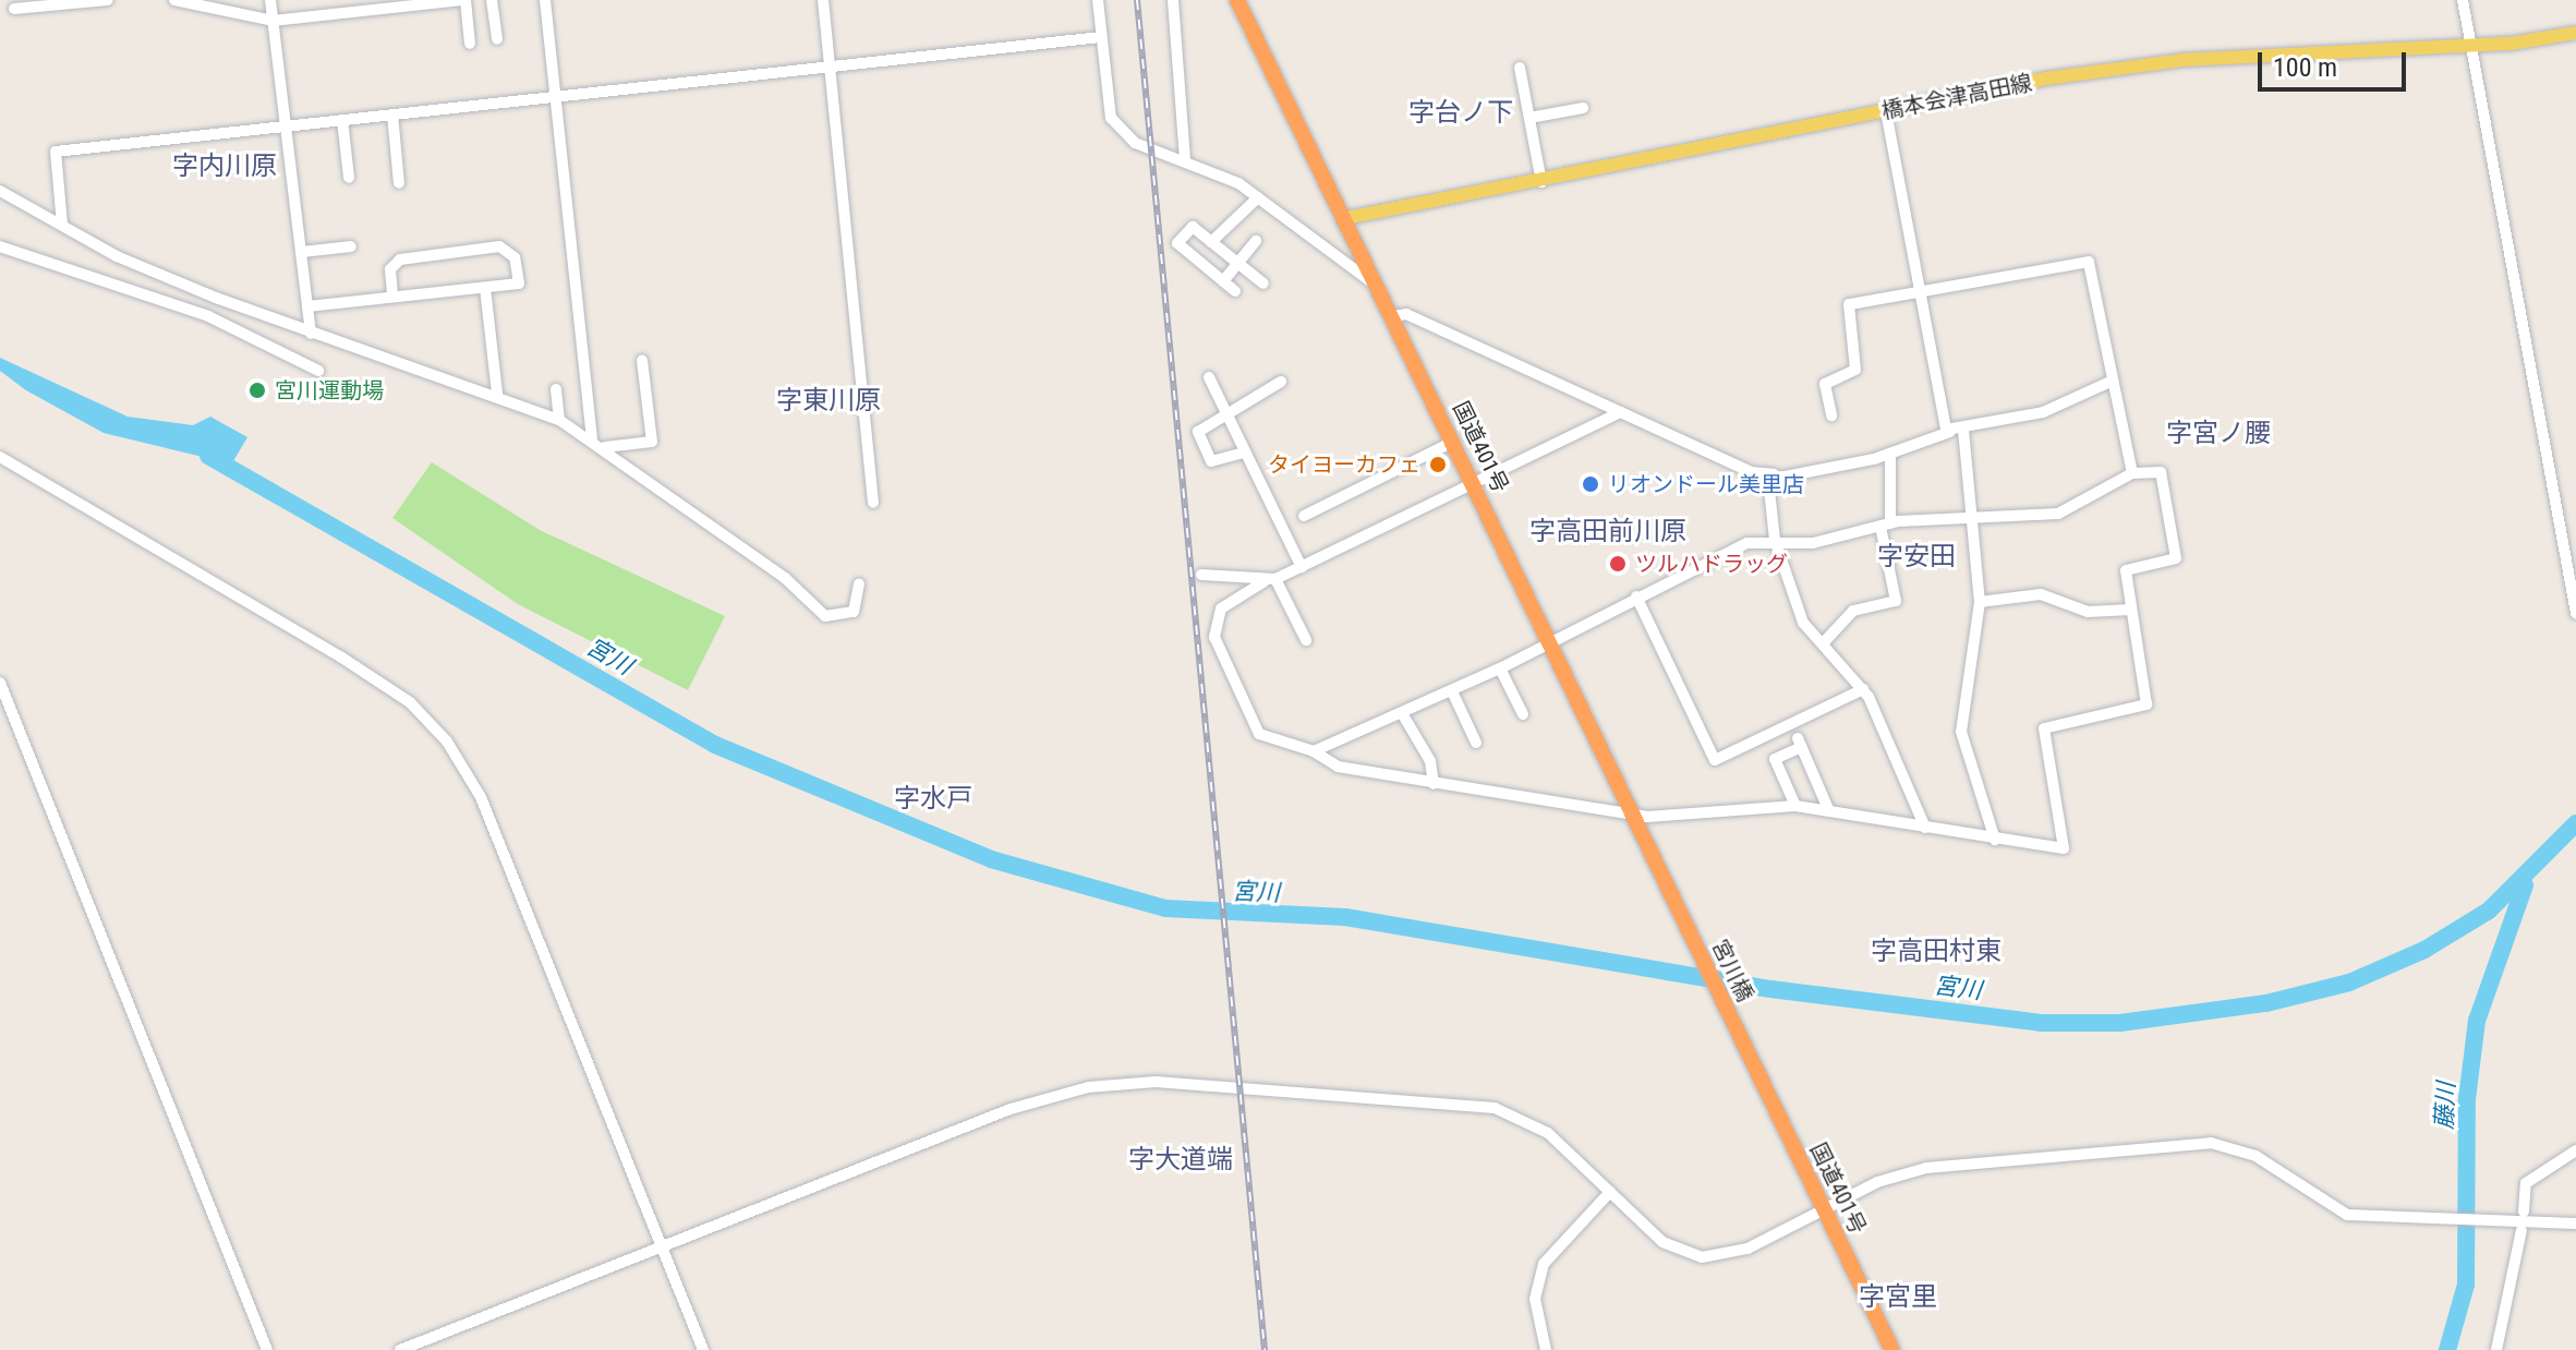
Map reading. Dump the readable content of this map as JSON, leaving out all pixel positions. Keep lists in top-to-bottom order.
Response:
{
  "streets": {
    "highway": ["国道401号", "宮川橋"],
    "main road": ["橋本会津高田線"]
  },
  "crossings": [
    ["橋本会津高田線", "国道401号"],
    ["国道401号", "宮川橋"]
  ],
  "districts": [
    "字台ノ下",
    "字内川原",
    "字東川原",
    "字宮ノ腰",
    "字高田前川原",
    "字安田",
    "字水戸",
    "字高田村東",
    "字大道端",
    "字宮里"
  ],
  "water": ["宮川", "藤川"],
  "places": [
    "宮川運動場",
    "タイヨーカフェ",
    "リオンドール美里店",
    "ツルハドラッグ"
  ],
  "scale_bar": "100 m"
}
